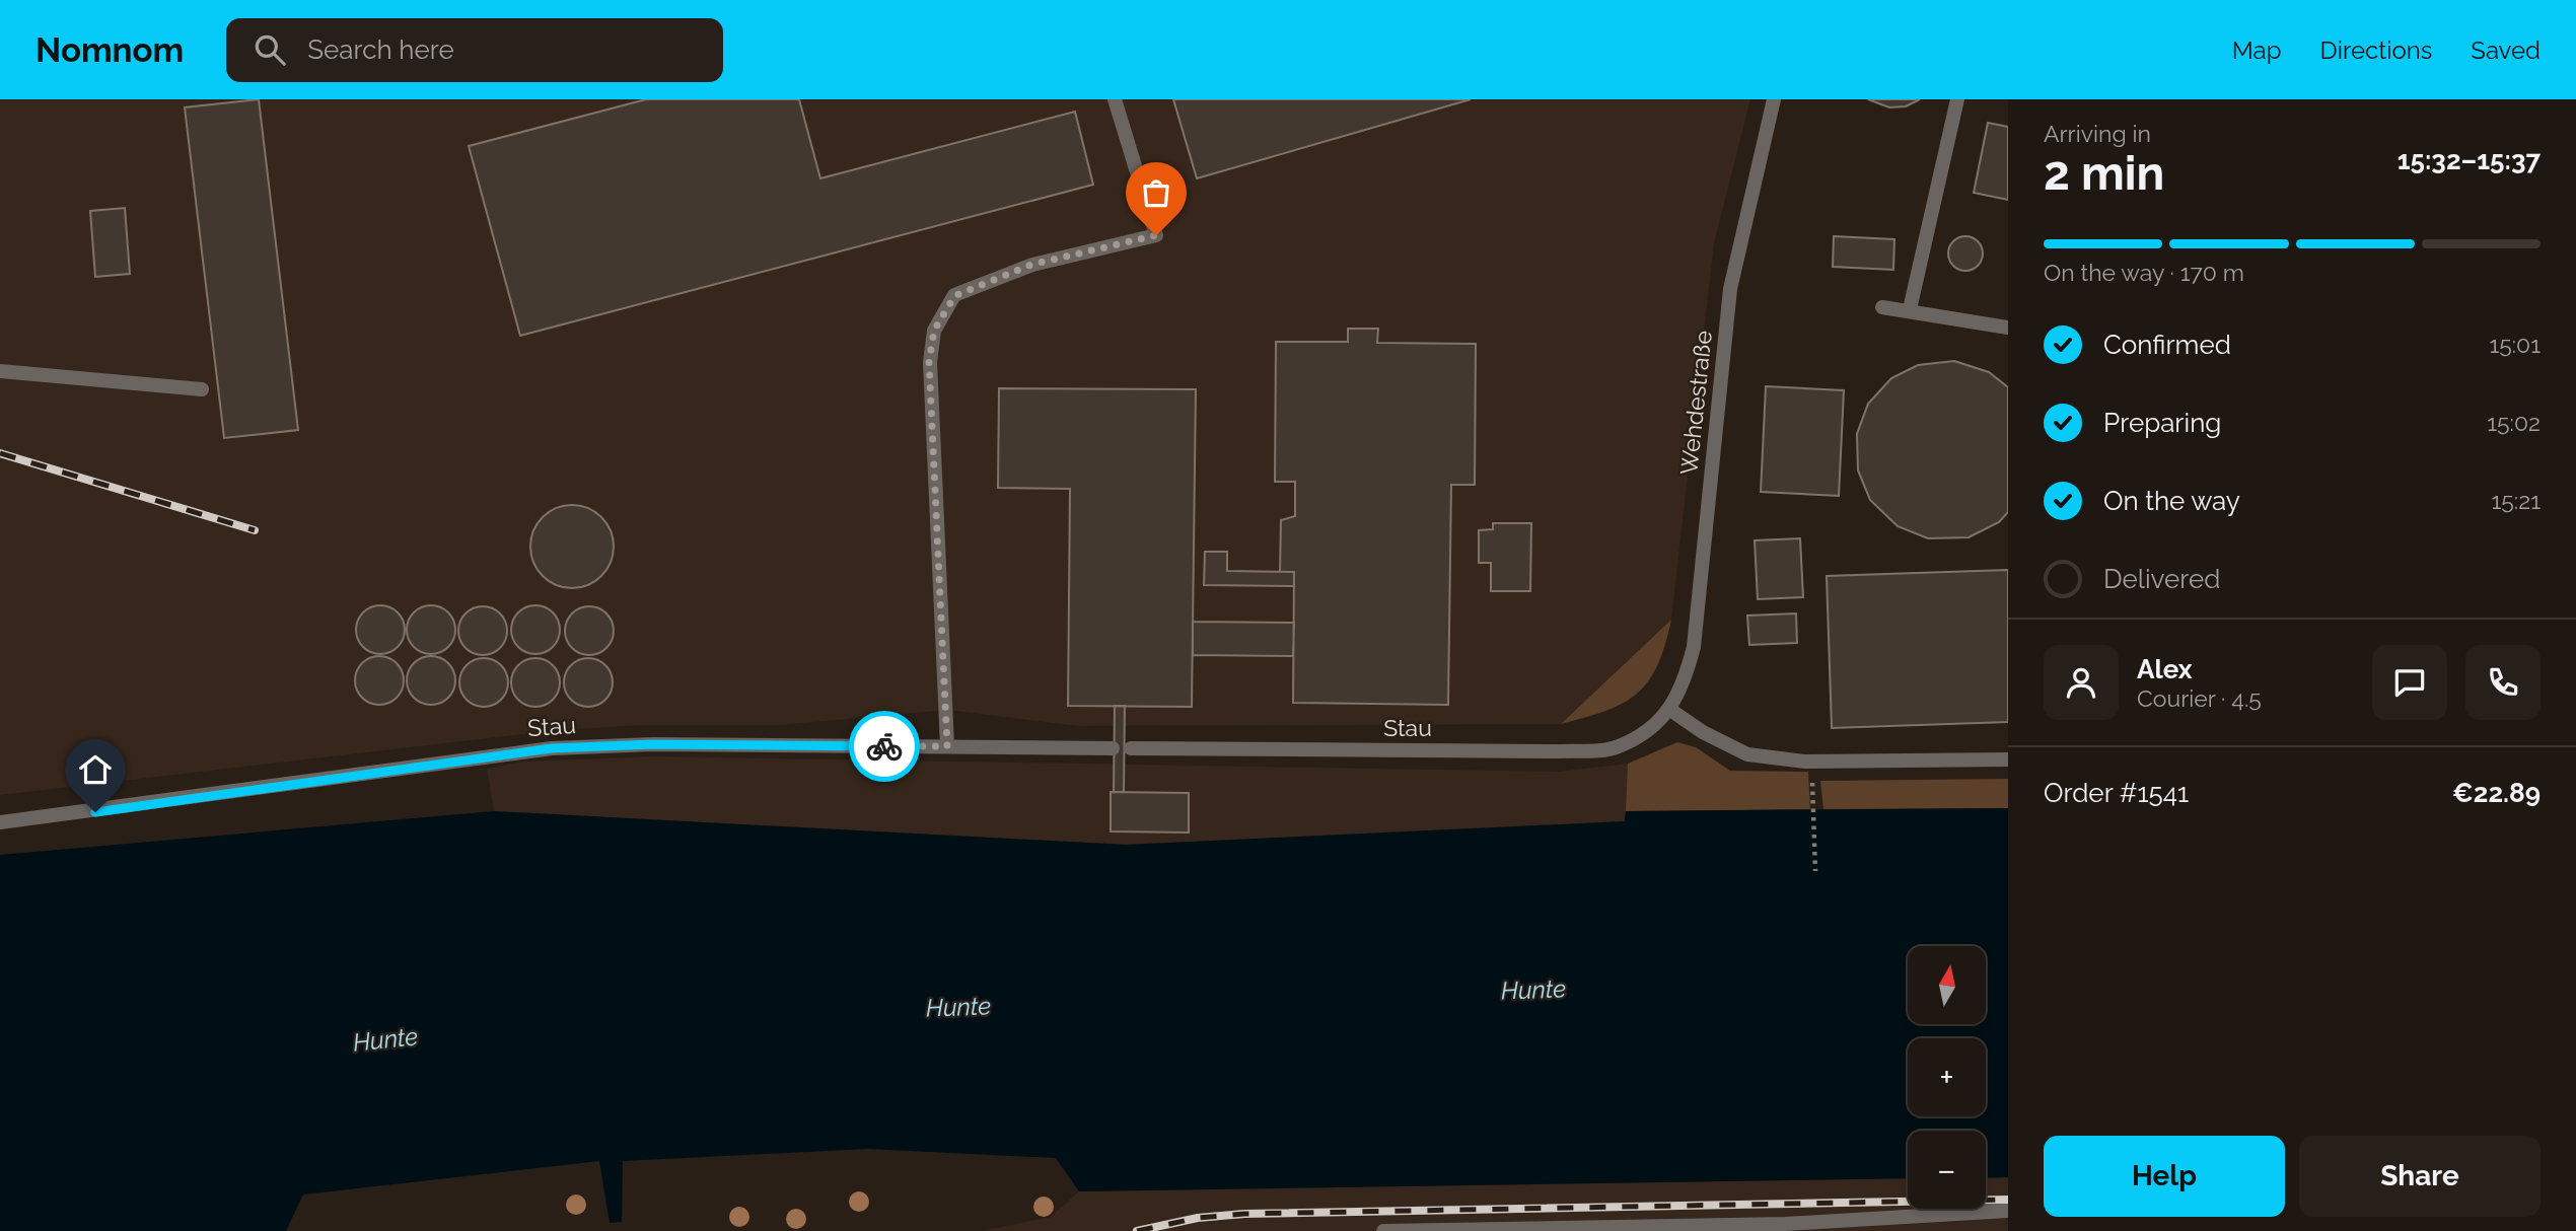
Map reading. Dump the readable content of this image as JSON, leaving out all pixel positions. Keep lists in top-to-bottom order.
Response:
{
  "streets": {
    "street": ["Wehdestraße", "Stau"]
  },
  "crossings": [
    ["Wehdestraße", "Stau"]
  ],
  "water": ["Hunte"],
  "north": "top",
  "page": {
    "header": "Nomnom",
    "search": "Search here",
    "nav": ["Map", "Directions", "Saved"],
    "heading": ["2 min", "Arriving in", "15:32–15:37"],
    "panel": [
      "Alex",
      "Courier · 4.5",
      "Order #1541",
      "€22.89"
    ],
    "bar": "On the way · 170 m",
    "list": [
      ["Confirmed", "15:01"],
      ["Preparing", "15:02"],
      ["On the way", "15:21"],
      "Delivered"
    ],
    "map_buttons": ["+", "−"],
    "buttons": ["Help", "Share"]
  }
}
